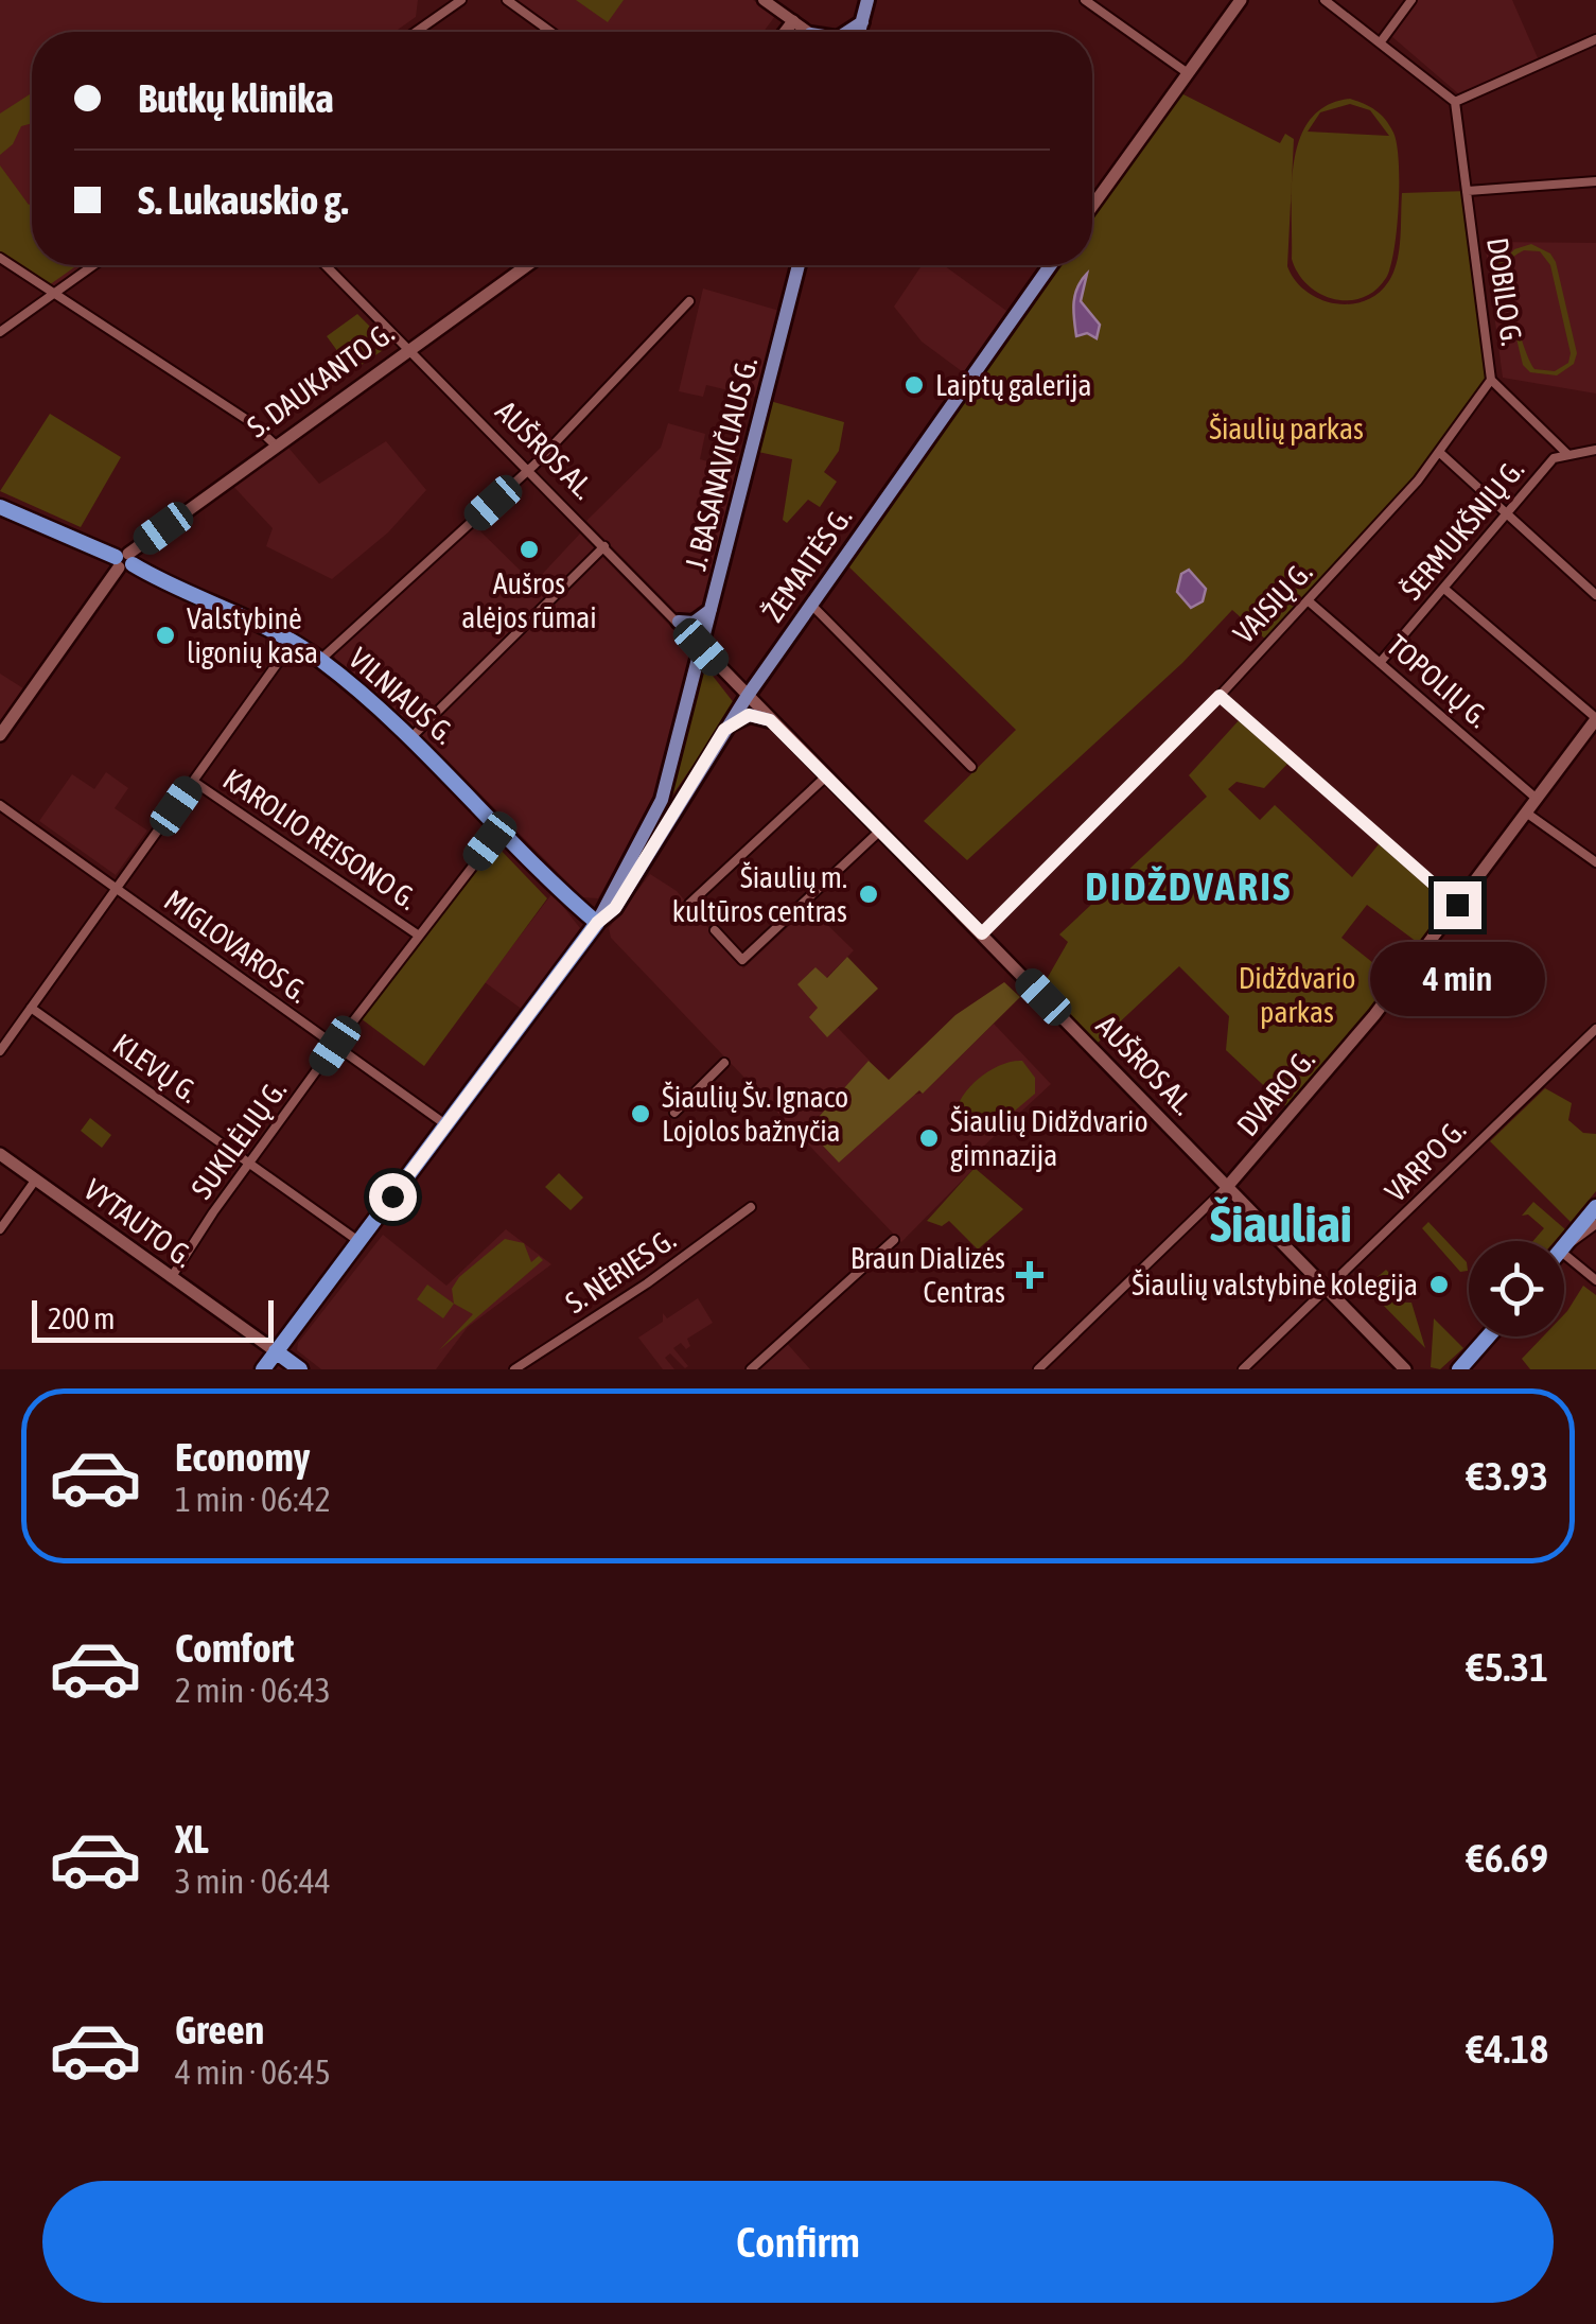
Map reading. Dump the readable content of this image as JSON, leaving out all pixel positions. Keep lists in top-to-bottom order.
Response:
{
  "streets": {
    "highway": ["ŽEMAITĖS G.", "VILNIAUS G.", "VYTAUTO G."],
    "main road": [
      "S. DAUKANTO G.",
      "AUŠROS AL.",
      "J. BASANAVIČIAUS G.",
      "DVARO G."
    ],
    "street": [
      "DOBILO G.",
      "ŠERMUKŠNIŲ G.",
      "VAISIŲ G.",
      "TOPOLIŲ G.",
      "KAROLIO REISONO G.",
      "MIGLOVAROS G.",
      "KLEVŲ G.",
      "SUKILĖLIŲ G.",
      "VARPO G.",
      "S. NĖRIES G."
    ]
  },
  "crossings": [
    ["DOBILO G.", "ŠERMUKŠNIŲ G."],
    ["DOBILO G.", "VAISIŲ G."],
    ["S. DAUKANTO G.", "AUŠROS AL."],
    ["S. DAUKANTO G.", "VILNIAUS G."],
    ["AUŠROS AL.", "J. BASANAVIČIAUS G."],
    ["AUŠROS AL.", "ŽEMAITĖS G."],
    ["AUŠROS AL.", "VAISIŲ G."],
    ["AUŠROS AL.", "DVARO G."],
    ["AUŠROS AL.", "VARPO G."],
    ["J. BASANAVIČIAUS G.", "ŽEMAITĖS G."],
    ["J. BASANAVIČIAUS G.", "VILNIAUS G."],
    ["ŠERMUKŠNIŲ G.", "TOPOLIŲ G."],
    ["ŽEMAITĖS G.", "VILNIAUS G."],
    ["ŽEMAITĖS G.", "MIGLOVAROS G."],
    ["ŽEMAITĖS G.", "KLEVŲ G."],
    ["ŽEMAITĖS G.", "VYTAUTO G."],
    ["VAISIŲ G.", "TOPOLIŲ G."],
    ["TOPOLIŲ G.", "DVARO G."],
    ["VILNIAUS G.", "SUKILĖLIŲ G."],
    ["KAROLIO REISONO G.", "SUKILĖLIŲ G."],
    ["MIGLOVAROS G.", "SUKILĖLIŲ G."],
    ["KLEVŲ G.", "SUKILĖLIŲ G."],
    ["SUKILĖLIŲ G.", "VYTAUTO G."]
  ],
  "districts": ["DIDŽDVARIS", "Šiauliai"],
  "parks": ["Šiaulių parkas", "Didždvario parkas"],
  "places": {
    "other": [
      "Laiptų galerija",
      "Aušros alėjos rūmai",
      "Valstybinė ligonių kasa",
      "Šiaulių m. kultūros centras",
      "Šiaulių Šv. Ignaco Lojolos bažnyčia",
      "Šiaulių Didždvario gimnazija",
      "Šiaulių valstybinė kolegija"
    ],
    "health": ["Braun Dializės Centras"]
  },
  "scale_bar": "200 m",
  "page": {
    "banner": ["Butkų klinika", "S. Lukauskio g."],
    "bubble": "4 min",
    "scale": "200 m",
    "list": [
      {
        "name": "Economy",
        "note": "1 min · 06:42",
        "value": "€3.93"
      },
      {
        "name": "Comfort",
        "note": "2 min · 06:43",
        "value": "€5.31"
      },
      {
        "name": "XL",
        "note": "3 min · 06:44",
        "value": "€6.69"
      },
      {
        "name": "Green",
        "note": "4 min · 06:45",
        "value": "€4.18"
      }
    ],
    "buttons": "Confirm"
  }
}
